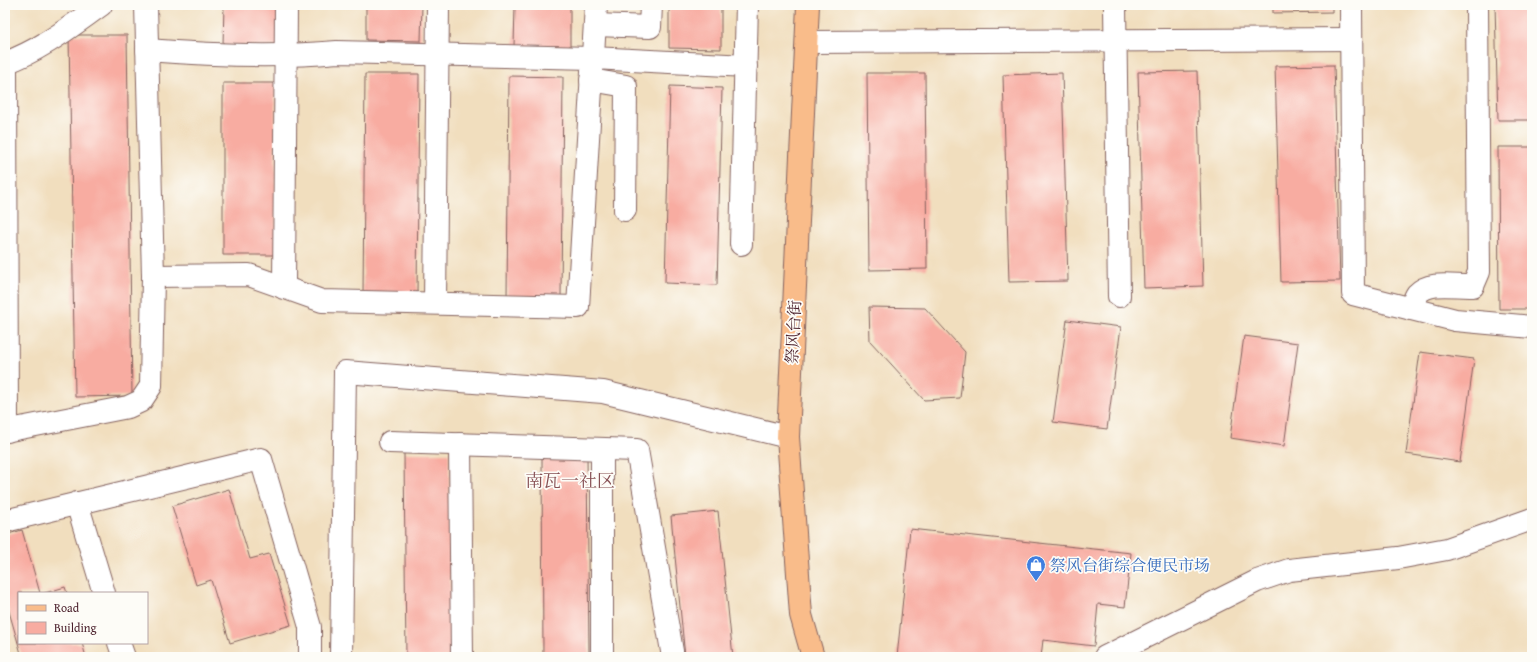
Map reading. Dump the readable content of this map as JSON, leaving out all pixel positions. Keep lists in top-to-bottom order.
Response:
{
  "streets": {
    "main road": ["祭风台街"]
  },
  "districts": ["南瓦一社区"],
  "places": {
    "shop": ["祭风台街综合便民市场"]
  },
  "legend": ["Road", "Building"]
}
